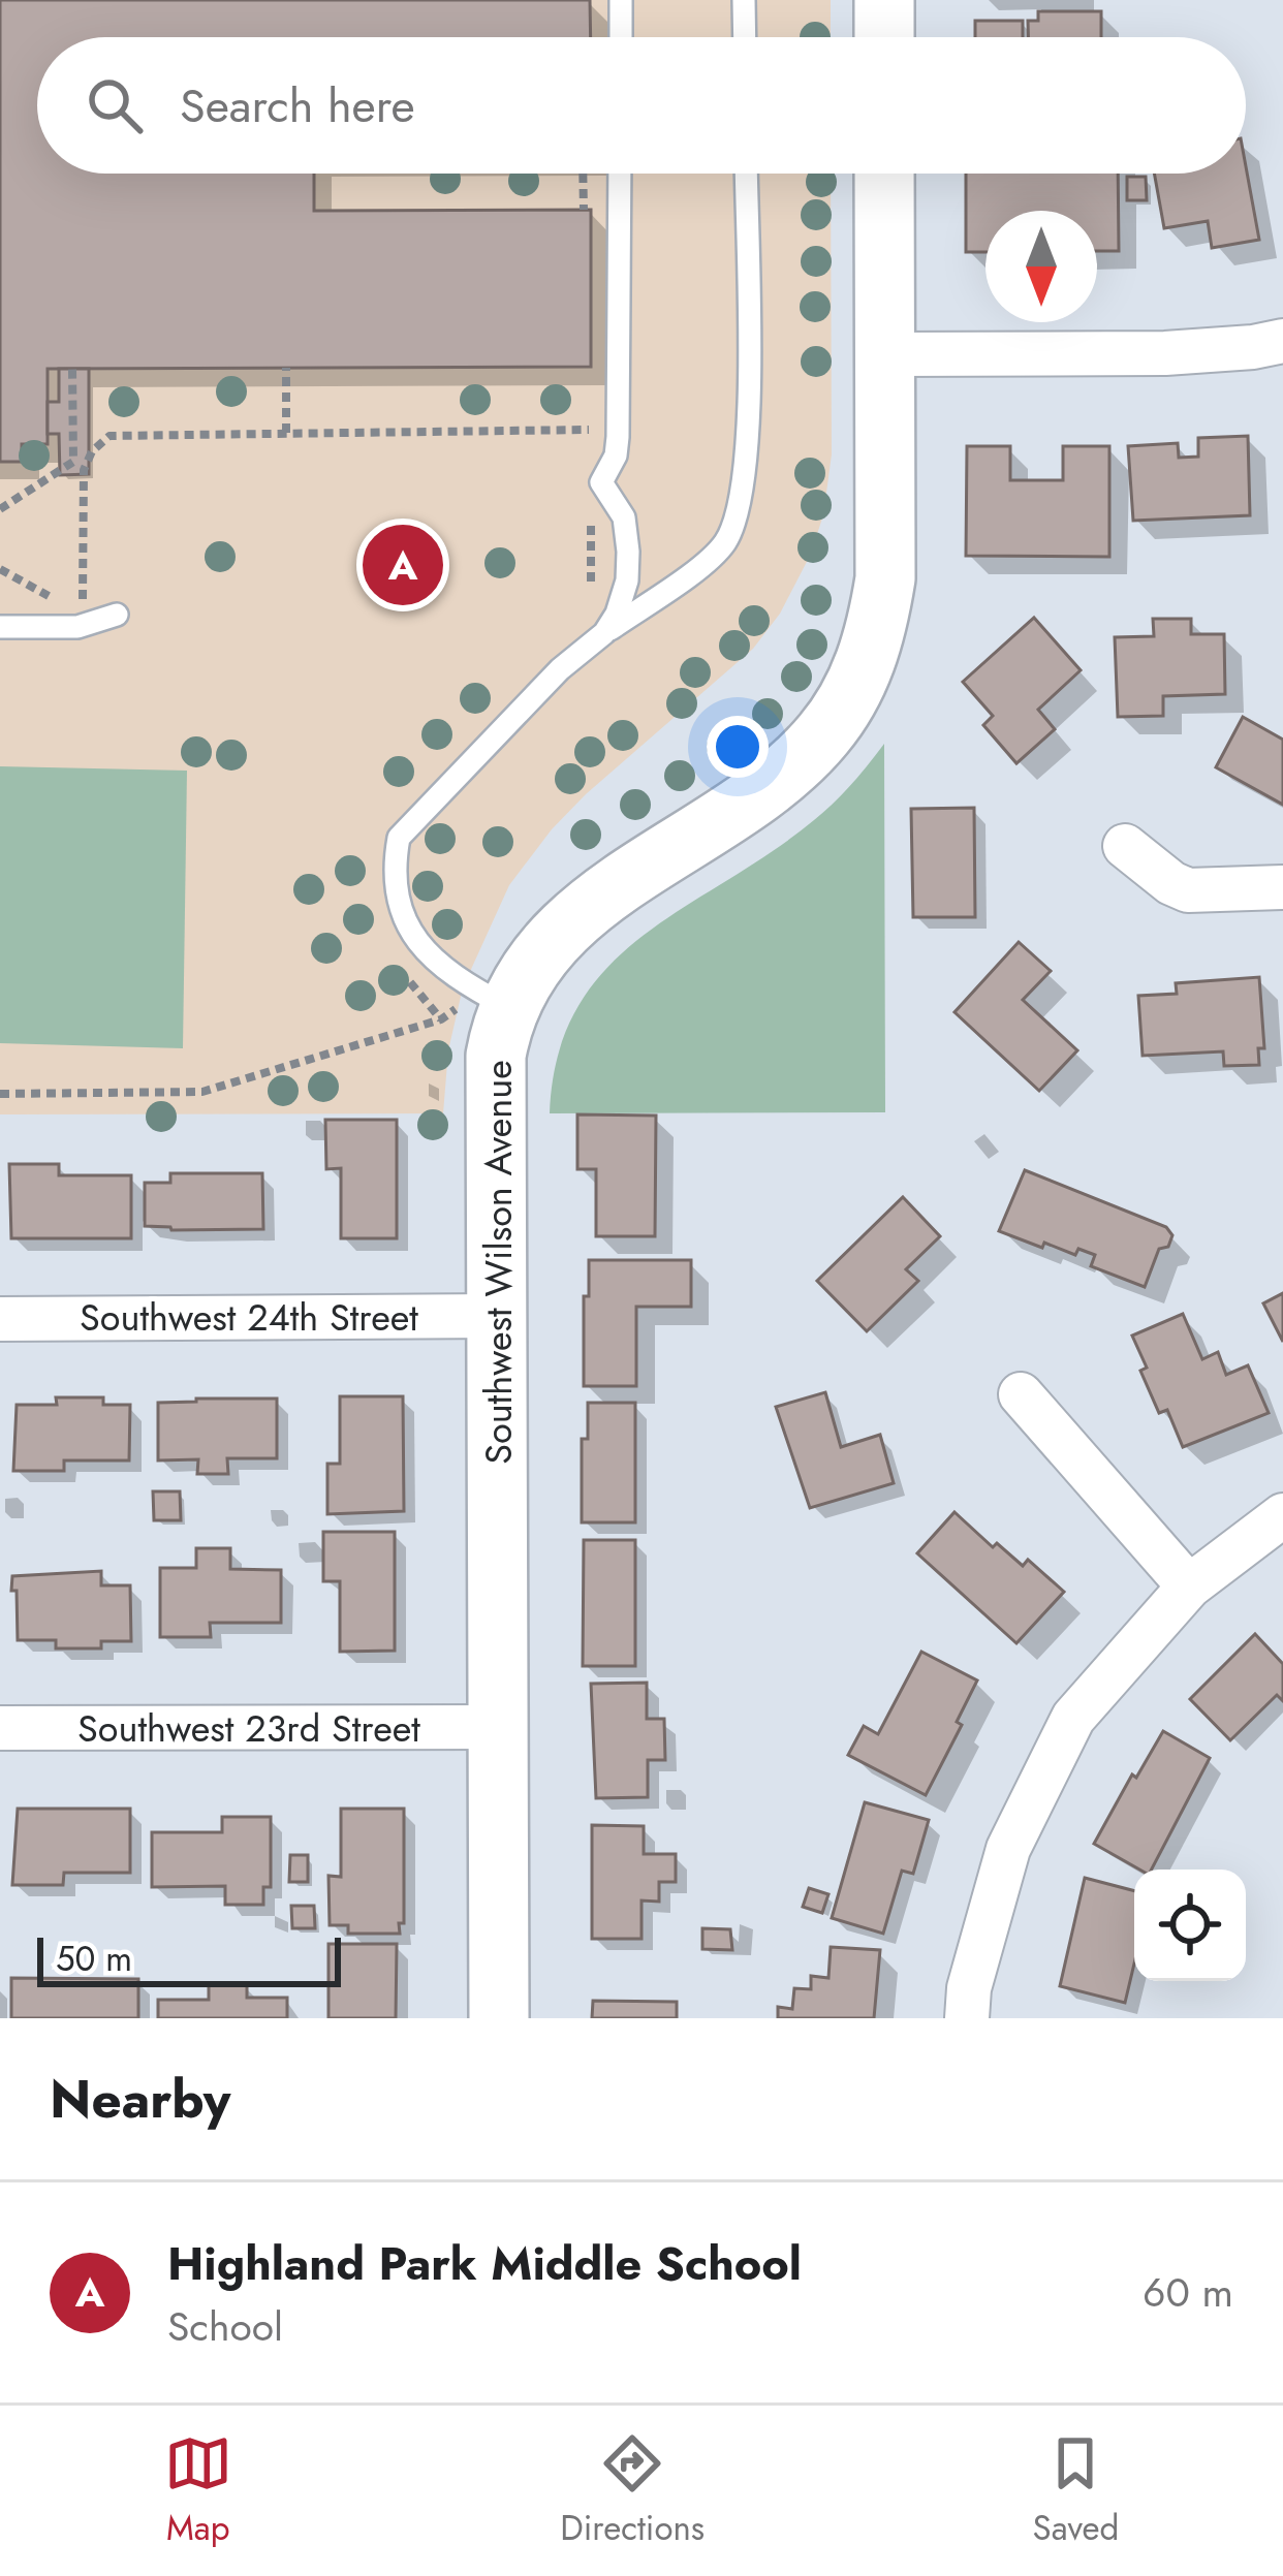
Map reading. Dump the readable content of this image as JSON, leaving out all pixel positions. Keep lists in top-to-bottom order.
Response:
{
  "streets": {
    "street": ["Southwest Wilson Avenue", "Southwest 24th Street", "Southwest 23rd Street"]
  },
  "crossings": [
    ["Southwest Wilson Avenue", "Southwest 24th Street"],
    ["Southwest Wilson Avenue", "Southwest 23rd Street"]
  ],
  "scale_bar": "50 m",
  "north": "bottom",
  "page": {
    "search": "Search here",
    "pins": "A",
    "scale": "50 m",
    "heading": "Nearby",
    "list": [
      {
        "mark": "A",
        "name": "Highland Park Middle School",
        "note": "School",
        "value": "60 m"
      }
    ],
    "nav": ["Map", "Directions", "Saved"]
  }
}
